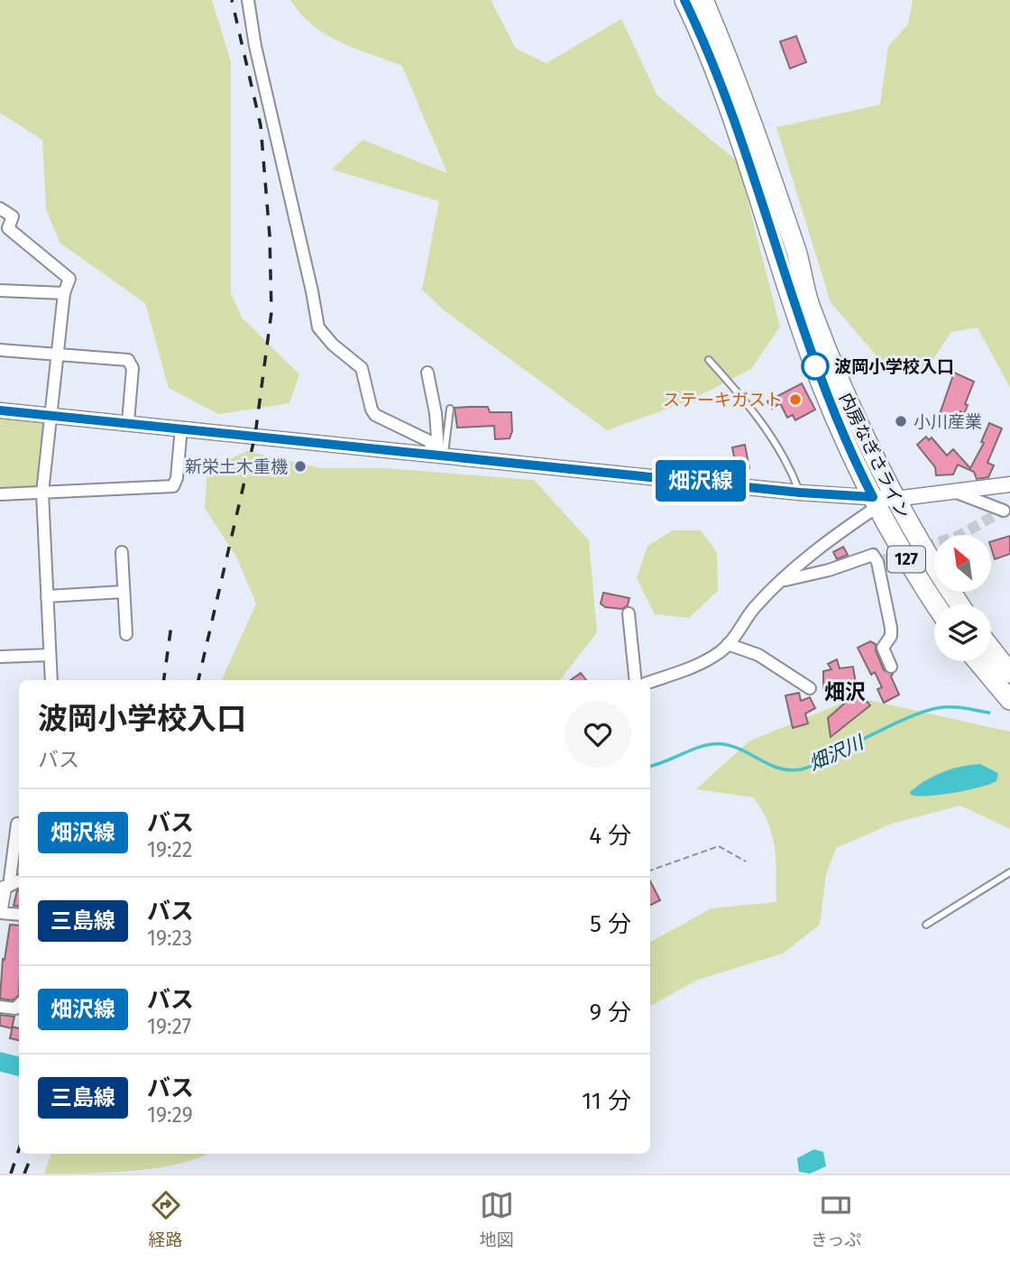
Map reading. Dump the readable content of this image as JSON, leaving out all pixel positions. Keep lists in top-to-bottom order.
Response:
{
  "streets": {
    "highway": ["内房なぎさライン", "127"]
  },
  "districts": ["畑沢"],
  "water": ["畑沢川"],
  "places": [
    "波岡小学校入口",
    "ステーキガスト",
    "小川産業",
    "新栄土木重機"
  ],
  "lines": ["bus line 畑沢線"],
  "north": "top left",
  "page": {
    "on_map": "畑沢線",
    "heading": ["波岡小学校入口", "バス"],
    "list": [
      {
        "mark": "畑沢線",
        "name": "バス",
        "note": "19:22",
        "value": "4 分"
      },
      {
        "mark": "三島線",
        "name": "バス",
        "note": "19:23",
        "value": "5 分"
      },
      {
        "mark": "畑沢線",
        "name": "バス",
        "note": "19:27",
        "value": "9 分"
      },
      {
        "mark": "三島線",
        "name": "バス",
        "note": "19:29",
        "value": "11 分"
      }
    ],
    "tabs": ["経路", "地図", "きっぷ"]
  }
}
